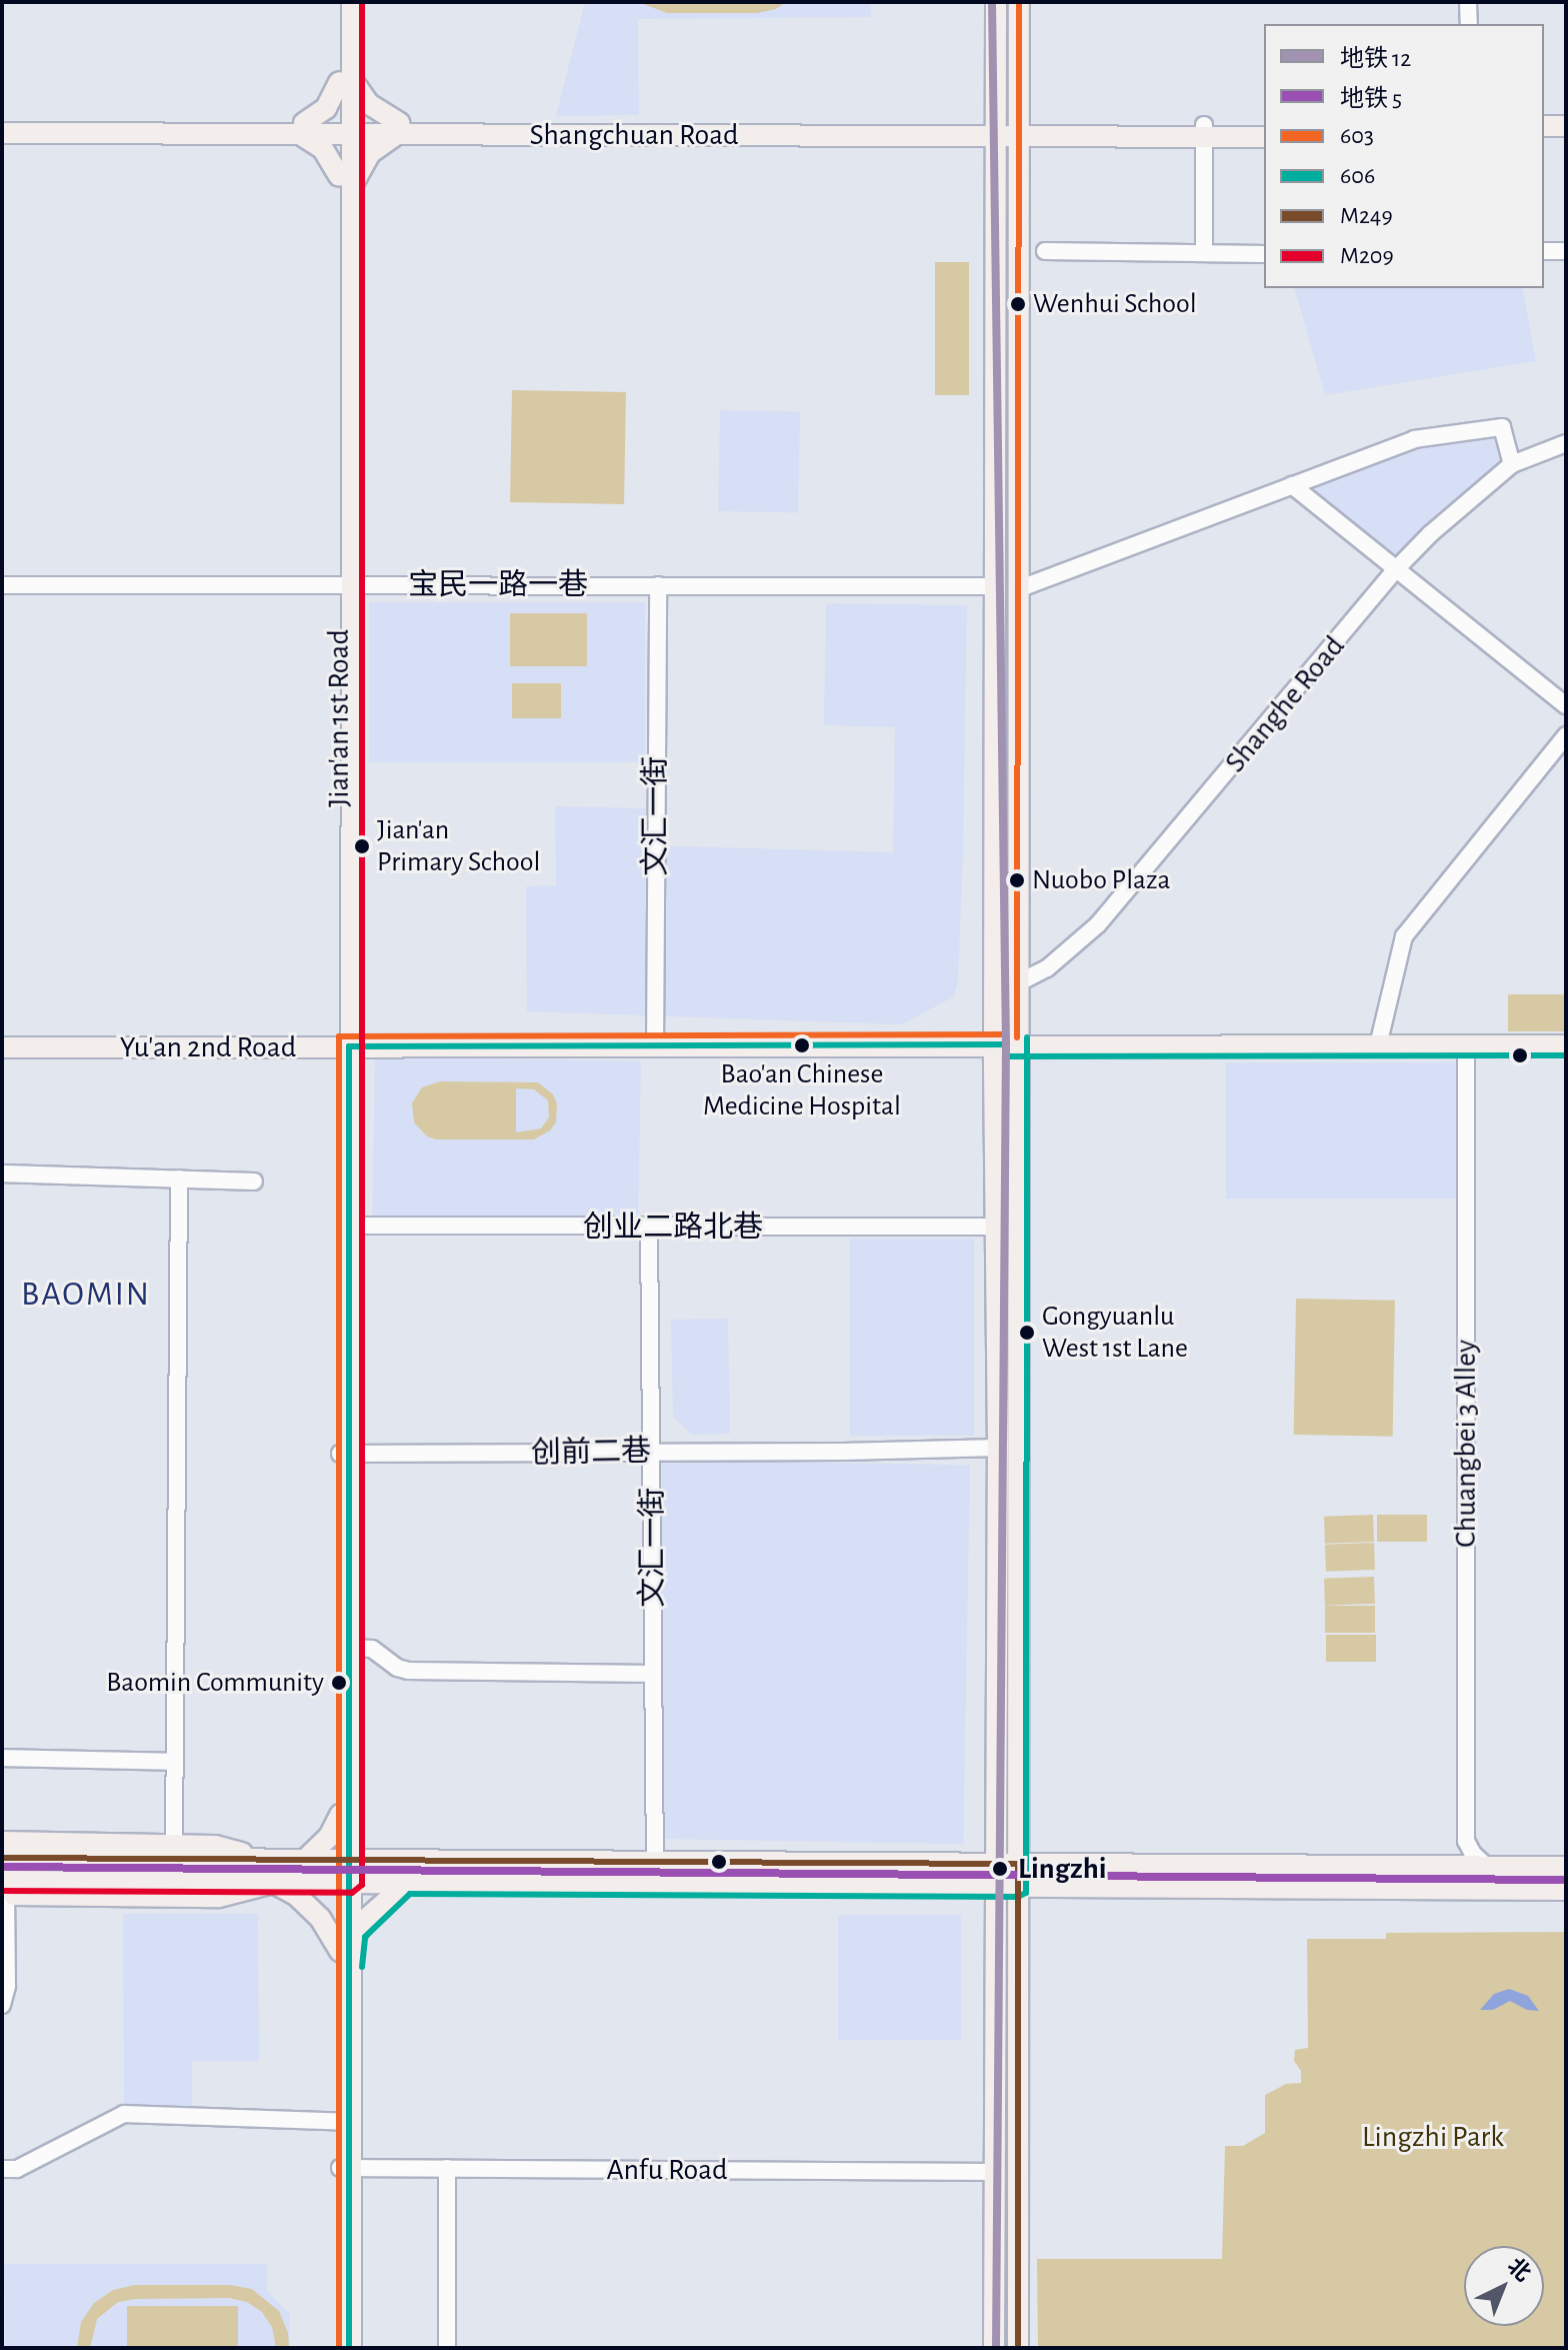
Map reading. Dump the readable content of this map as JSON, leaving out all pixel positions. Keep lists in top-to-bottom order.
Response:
{
  "streets": {
    "main road": ["Shangchuan Road", "Jian'an 1st Road", "Yu'an 2nd Road"],
    "street": [
      "宝民一路一巷",
      "Shanghe Road",
      "文汇一街",
      "创业二路北巷",
      "Chuangbei 3 Alley",
      "创前二巷",
      "Anfu Road"
    ]
  },
  "crossings": [
    ["Shangchuan Road", "Jian'an 1st Road"],
    ["宝民一路一巷", "Jian'an 1st Road"],
    ["宝民一路一巷", "文汇一街"],
    ["Jian'an 1st Road", "Yu'an 2nd Road"],
    ["Jian'an 1st Road", "创业二路北巷"],
    ["Jian'an 1st Road", "创前二巷"],
    ["Jian'an 1st Road", "Anfu Road"],
    ["文汇一街", "Yu'an 2nd Road"],
    ["文汇一街", "创业二路北巷"],
    ["文汇一街", "创前二巷"],
    ["Yu'an 2nd Road", "Chuangbei 3 Alley"]
  ],
  "districts": ["BAOMIN"],
  "parks": ["Lingzhi Park"],
  "places": [
    "Wenhui School",
    "Jian'an Primary School",
    "Nuobo Plaza",
    "Bao'an Chinese Medicine Hospital",
    "Gongyuanlu West 1st Lane",
    "Baomin Community",
    "Lingzhi"
  ],
  "lines": [
    "metro line 12",
    "transit line 603",
    "transit line M209",
    "transit line 606",
    "transit line M249",
    "metro line 5"
  ],
  "legend": [
    "地铁 12",
    "地铁 5",
    "603",
    "606",
    "M249",
    "M209"
  ],
  "north": "top right"
}
